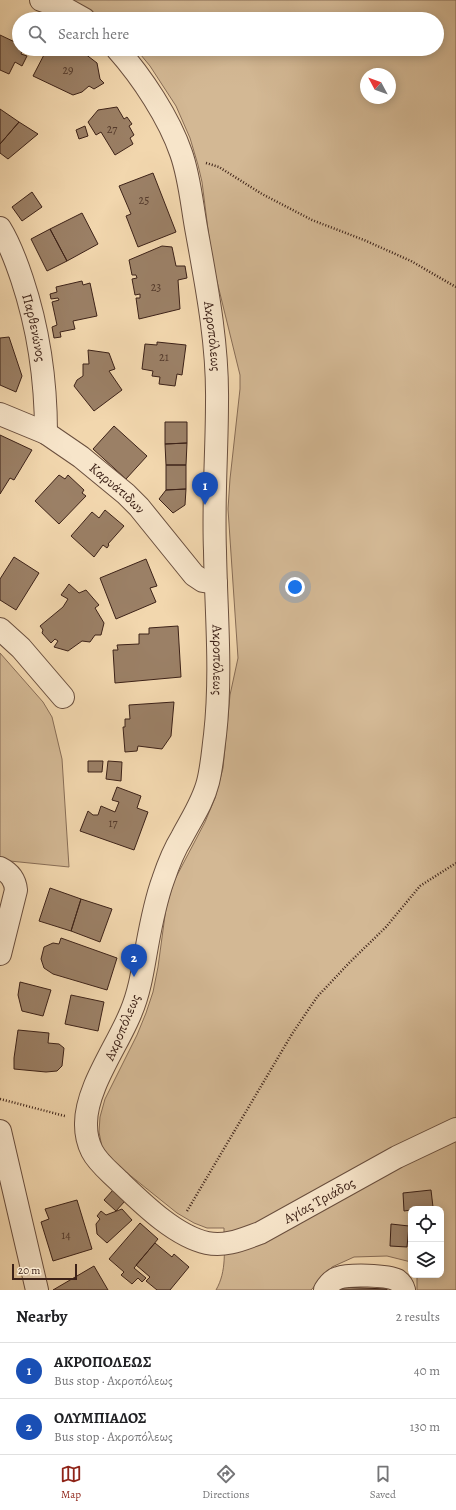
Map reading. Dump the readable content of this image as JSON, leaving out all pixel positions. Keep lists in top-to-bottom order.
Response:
{
  "streets": {
    "street": [
      "Παρθενώνος",
      "Ακροπόλεως",
      "Καρυάτιδων",
      "Αγίας Τριάδος"
    ]
  },
  "crossings": [
    ["Παρθενώνος", "Καρυάτιδων"],
    ["Ακροπόλεως", "Καρυάτιδων"],
    ["Ακροπόλεως", "Αγίας Τριάδος"]
  ],
  "house_numbers": [
    "29",
    "27",
    "25",
    "23",
    "21",
    "17",
    "14"
  ],
  "scale_bar": "20 m",
  "north": "top left",
  "page": {
    "search": "Search here",
    "pins": ["1", "2"],
    "scale": "20 m",
    "heading": ["Nearby", "2 results"],
    "list": [
      {
        "mark": "1",
        "name": "ΑΚΡΟΠΟΛΕΩΣ",
        "note": "Bus stop · Ακροπόλεως",
        "value": "40 m"
      },
      {
        "mark": "2",
        "name": "ΟΛΥΜΠΙΑΔΟΣ",
        "note": "Bus stop · Ακροπόλεως",
        "value": "130 m"
      }
    ],
    "nav": ["Map", "Directions", "Saved"]
  }
}
